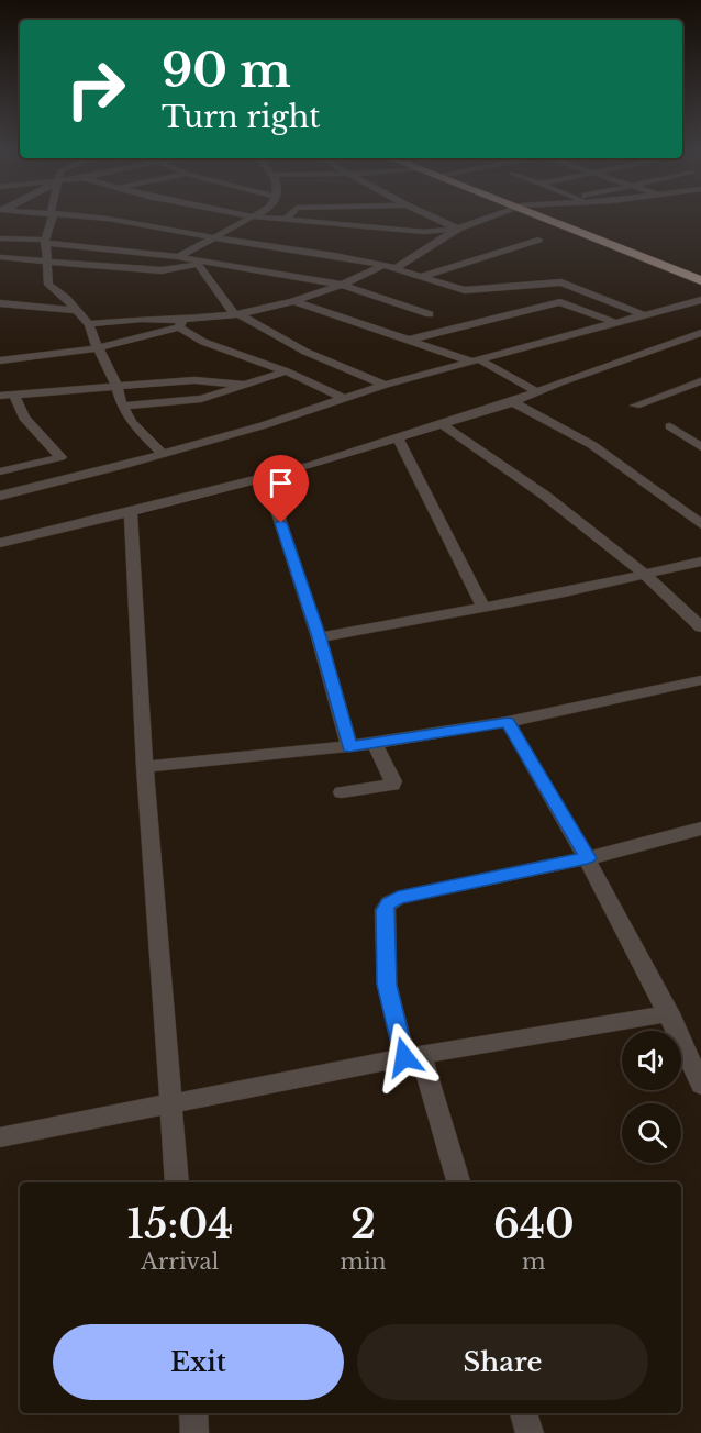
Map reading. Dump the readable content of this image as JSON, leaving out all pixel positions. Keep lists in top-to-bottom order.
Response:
{
  "page": {
    "turn": ["90 m", "Turn right"],
    "eta": [
      "15:04",
      "Arrival",
      "2",
      "min",
      "640",
      "m"
    ],
    "buttons": ["Exit", "Share"]
  }
}
